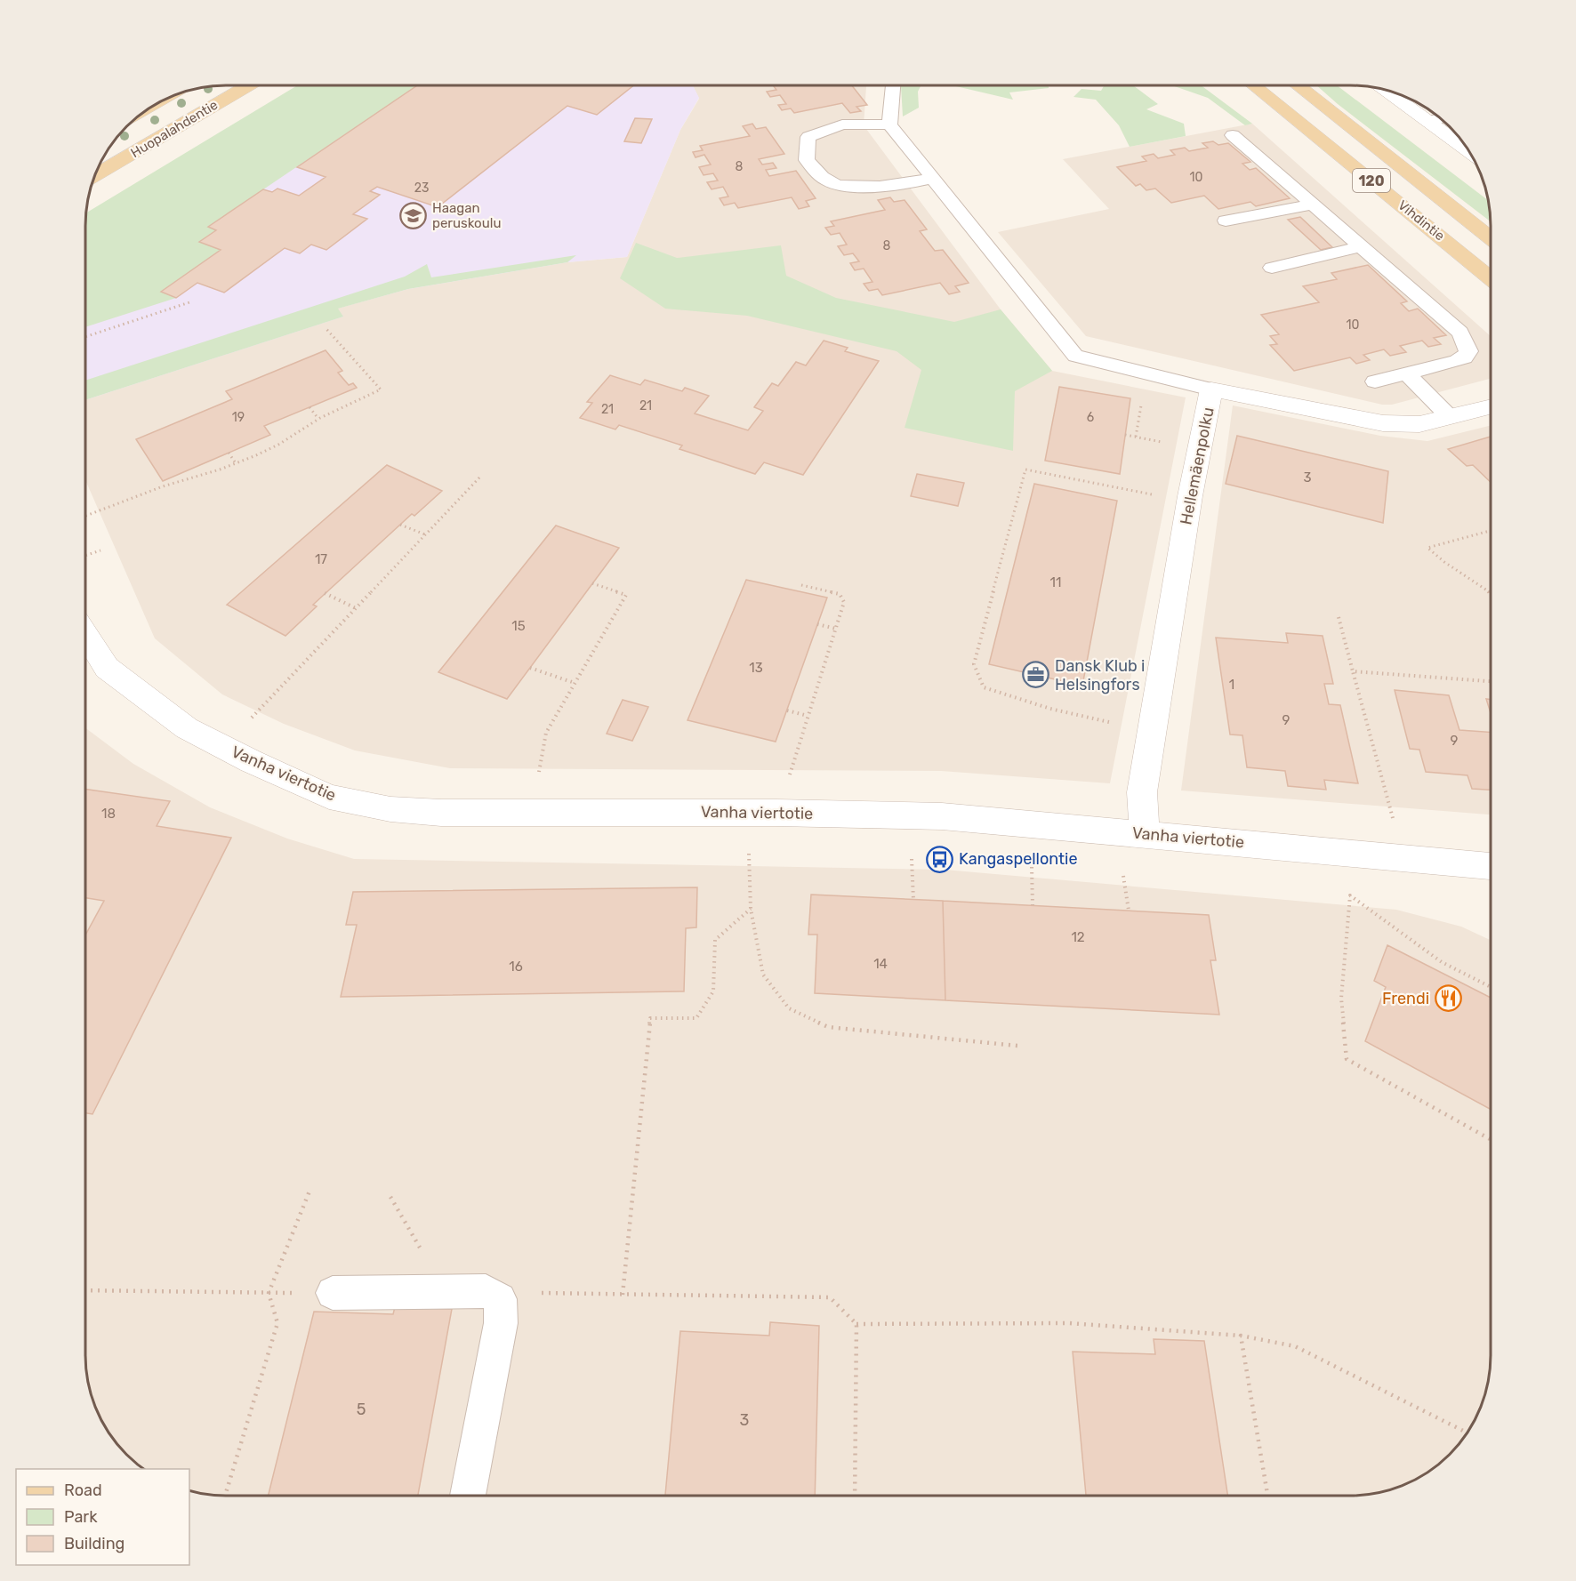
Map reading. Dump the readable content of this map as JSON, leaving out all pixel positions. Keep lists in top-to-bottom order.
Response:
{
  "streets": {
    "main road": ["Huopalahdentie", "120", "Vihdintie"],
    "street": ["Hellemäenpolku", "Vanha viertotie"]
  },
  "crossings": [
    ["Hellemäenpolku", "Vanha viertotie"]
  ],
  "places": {
    "school or university": ["Haagan peruskoulu"],
    "office": ["Dansk Klub i Helsingfors"],
    "bus stop": ["Kangaspellontie"],
    "restaurant": ["Frendi"]
  },
  "house_numbers": [
    "8",
    "10",
    "23",
    "8",
    "10",
    "21",
    "21",
    "19",
    "6",
    "3",
    "17",
    "11",
    "15",
    "13",
    "1",
    "9",
    "9",
    "18",
    "12",
    "14",
    "16",
    "5",
    "3"
  ],
  "legend": ["Road", "Park", "Building"]
}
